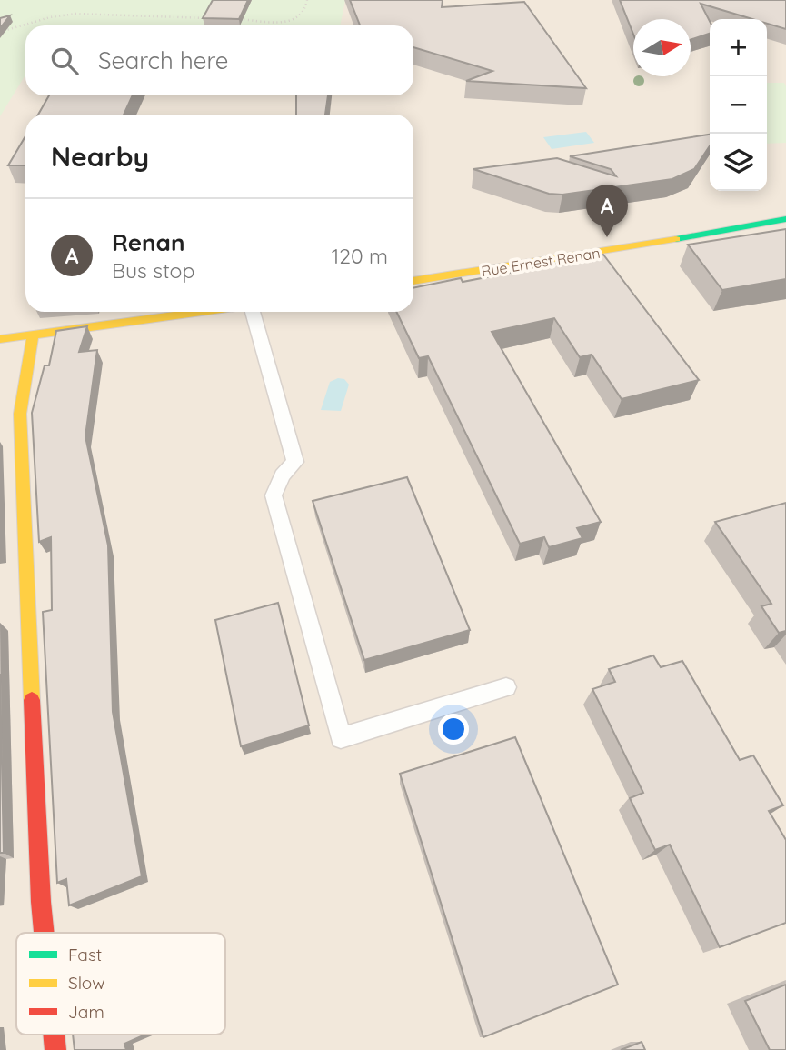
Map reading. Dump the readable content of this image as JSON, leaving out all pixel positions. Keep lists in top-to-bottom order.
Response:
{
  "streets": {
    "street": ["Rue Ernest Renan"]
  },
  "legend": ["Fast", "Slow", "Jam"],
  "north": "right",
  "page": {
    "map_buttons": ["+", "−"],
    "search": "Search here",
    "heading": "Nearby",
    "pins": "A",
    "list": [
      {
        "mark": "A",
        "name": "Renan",
        "note": "Bus stop",
        "value": "120 m"
      }
    ]
  }
}
